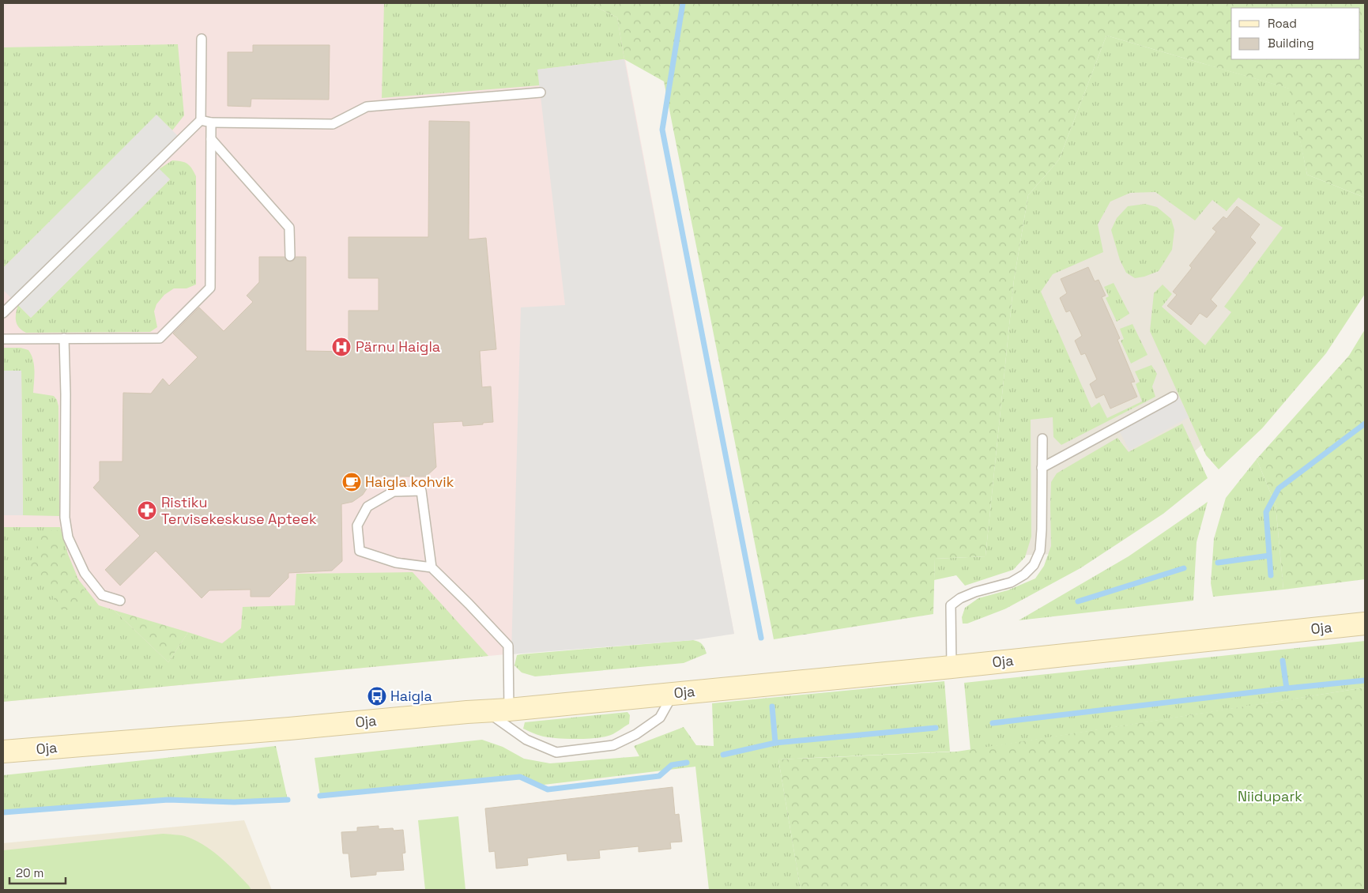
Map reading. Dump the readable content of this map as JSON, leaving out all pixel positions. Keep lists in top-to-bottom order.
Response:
{
  "streets": {
    "street": ["Oja"]
  },
  "parks": ["Niidupark"],
  "places": {
    "hospital": ["Pärnu Haigla"],
    "cafe": ["Haigla kohvik"],
    "pharmacy": ["Ristiku Tervisekeskuse Apteek"],
    "bus stop": ["Haigla"]
  },
  "legend": ["Road", "Building"],
  "scale_bar": "20 m"
}
